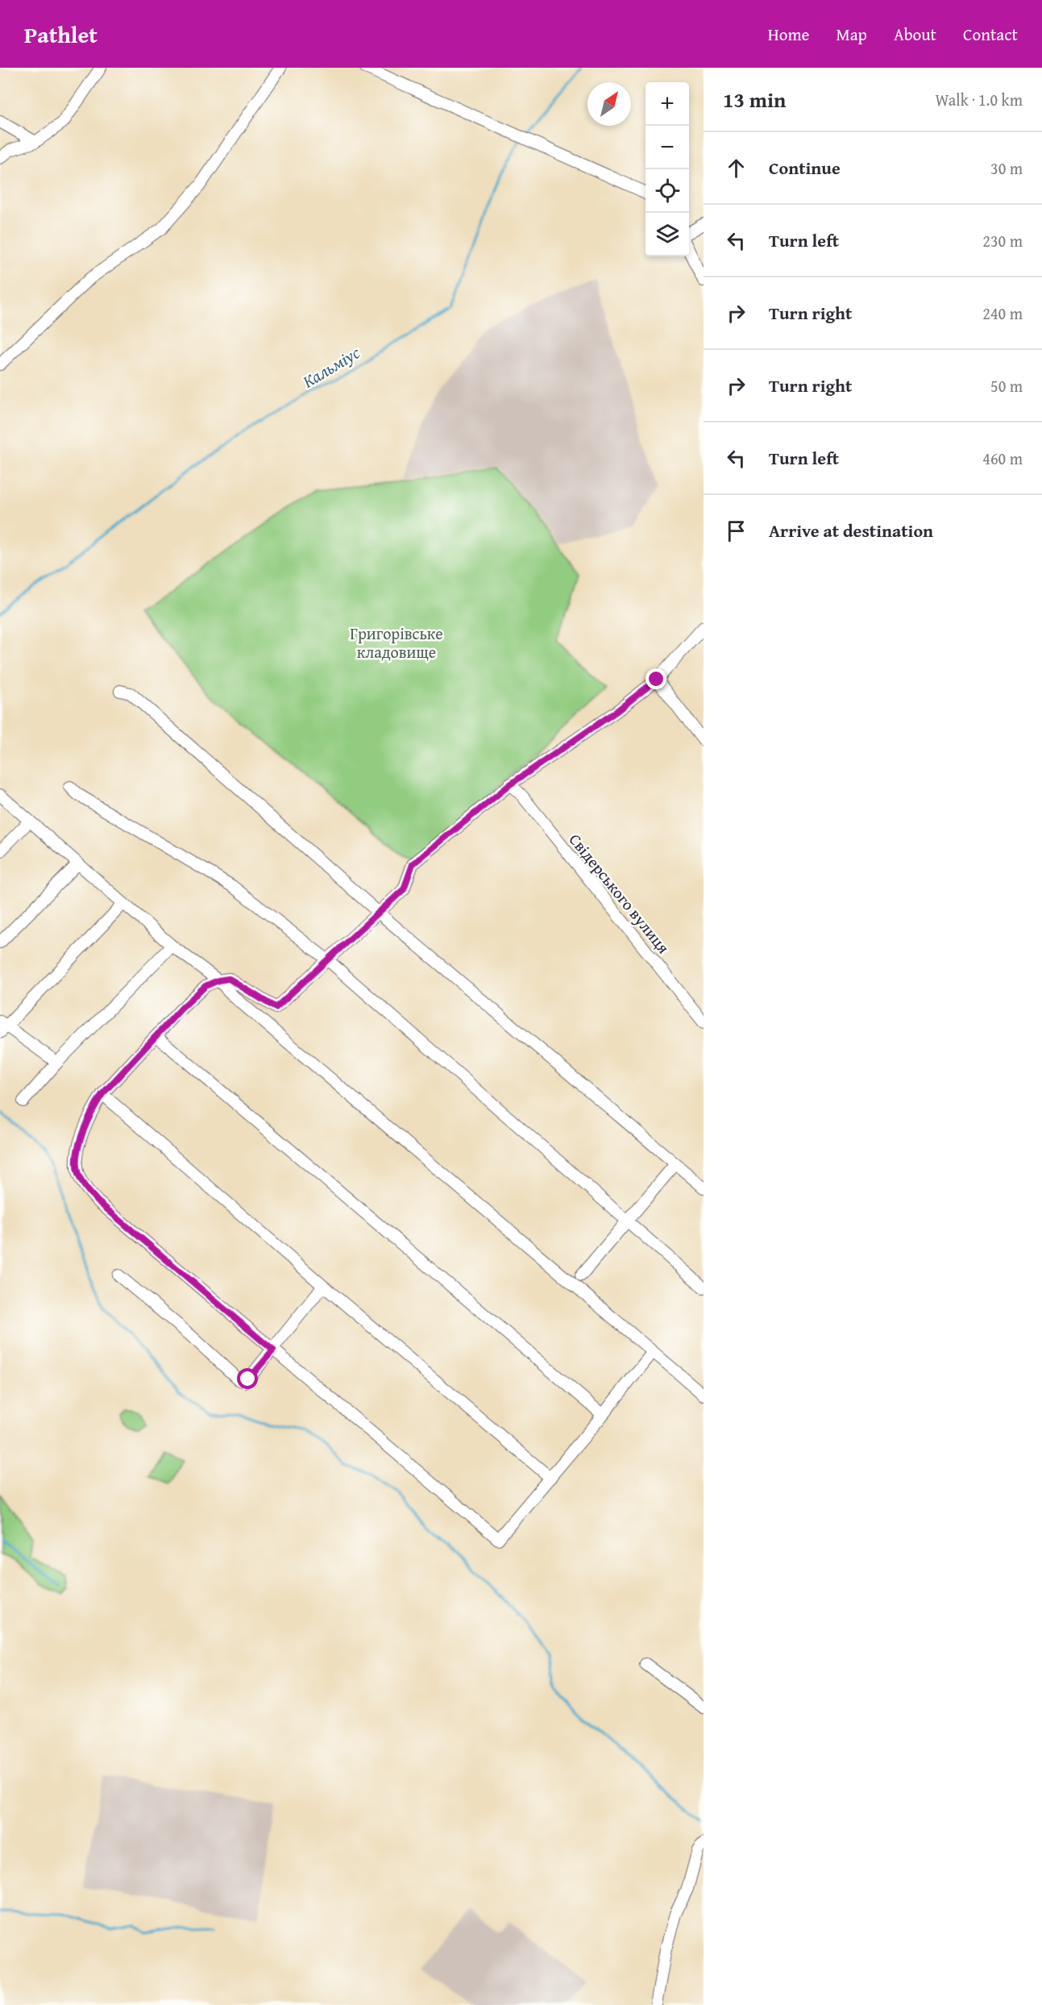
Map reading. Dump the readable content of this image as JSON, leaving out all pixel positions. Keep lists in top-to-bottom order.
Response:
{
  "streets": {
    "street": ["Свiдерського вулиця"]
  },
  "water": ["Кальміус"],
  "parks": ["Григорівське кладовище"],
  "north": "top right",
  "page": {
    "header": "Pathlet",
    "nav": [
      "Home",
      "Map",
      "About",
      "Contact"
    ],
    "heading": ["13 min", "Walk · 1.0 km"],
    "map_buttons": ["+", "−"],
    "list": [
      ["Continue", "30 m"],
      ["Turn left", "230 m"],
      ["Turn right", "240 m"],
      ["Turn right", "50 m"],
      ["Turn left", "460 m"],
      "Arrive at destination"
    ]
  }
}
